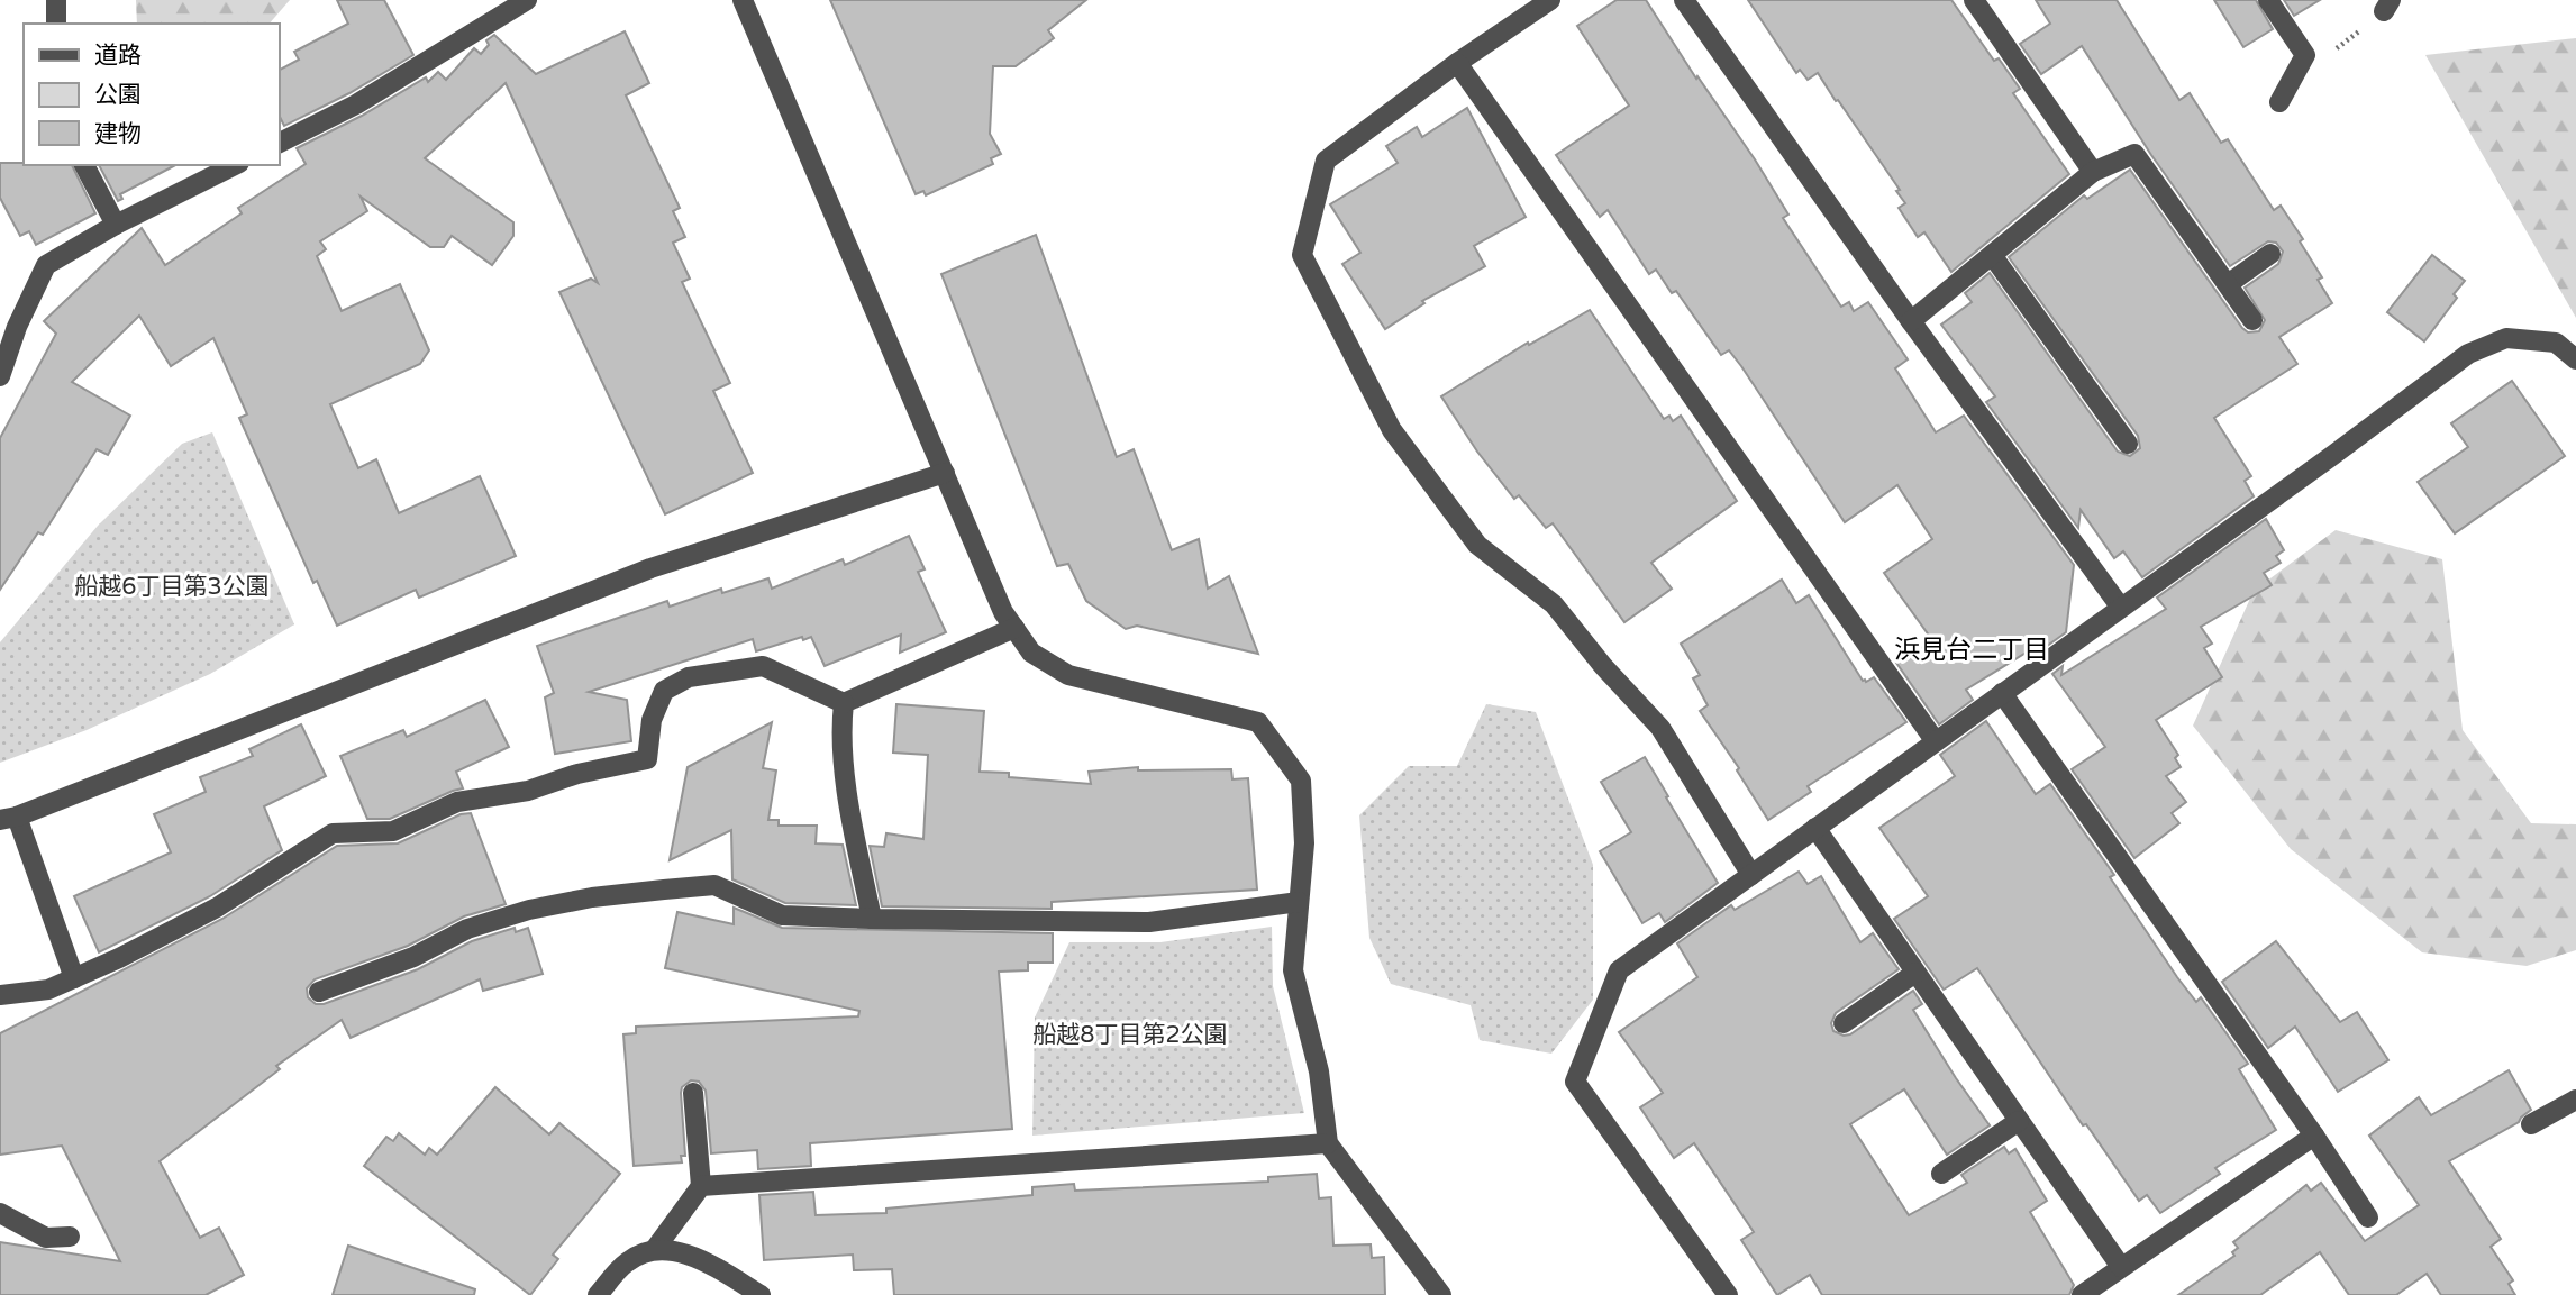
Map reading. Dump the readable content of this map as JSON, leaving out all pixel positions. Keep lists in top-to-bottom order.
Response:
{
  "districts": ["浜見台二丁目"],
  "parks": ["船越6丁目第3公園", "船越8丁目第2公園"],
  "legend": ["道路", "公園", "建物"]
}
